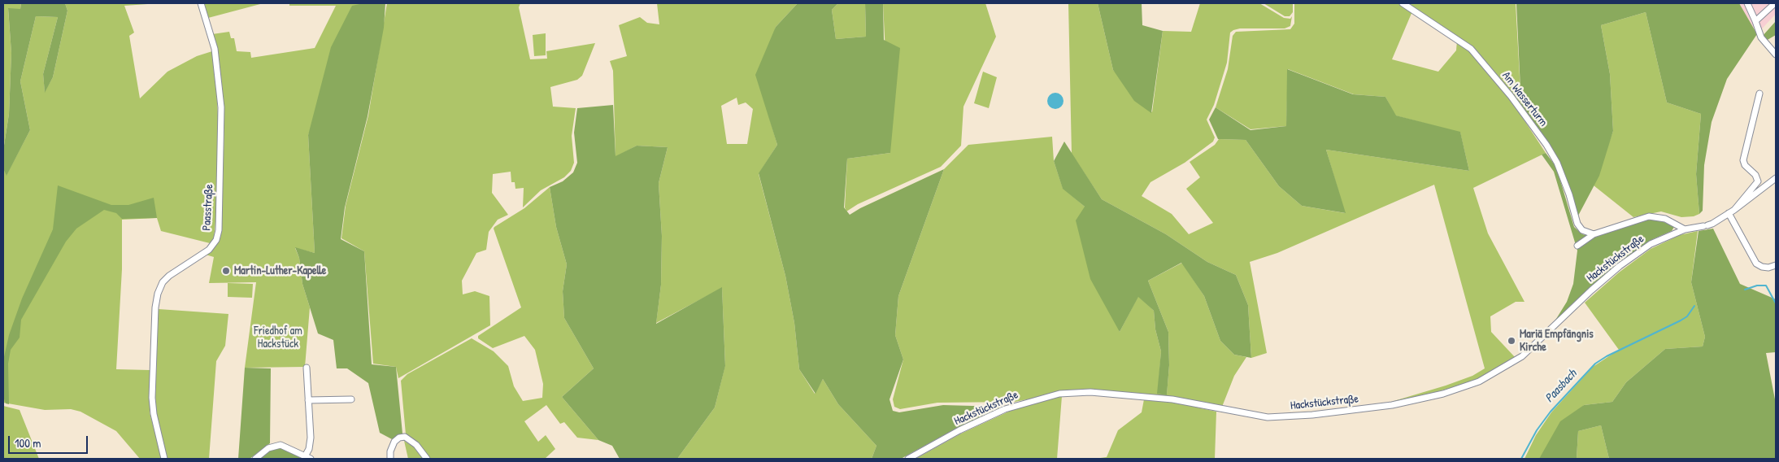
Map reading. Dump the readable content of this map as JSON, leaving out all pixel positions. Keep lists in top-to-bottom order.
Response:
{
  "streets": {
    "street": ["Am Wasserturm", "Paasstraße", "Hackstückstraße"]
  },
  "water": ["Paasbach"],
  "parks": ["Friedhof am Hackstück"],
  "places": ["Martin-Luther-Kapelle", "Mariä Empfängnis Kirche"],
  "scale_bar": "100 m"
}
